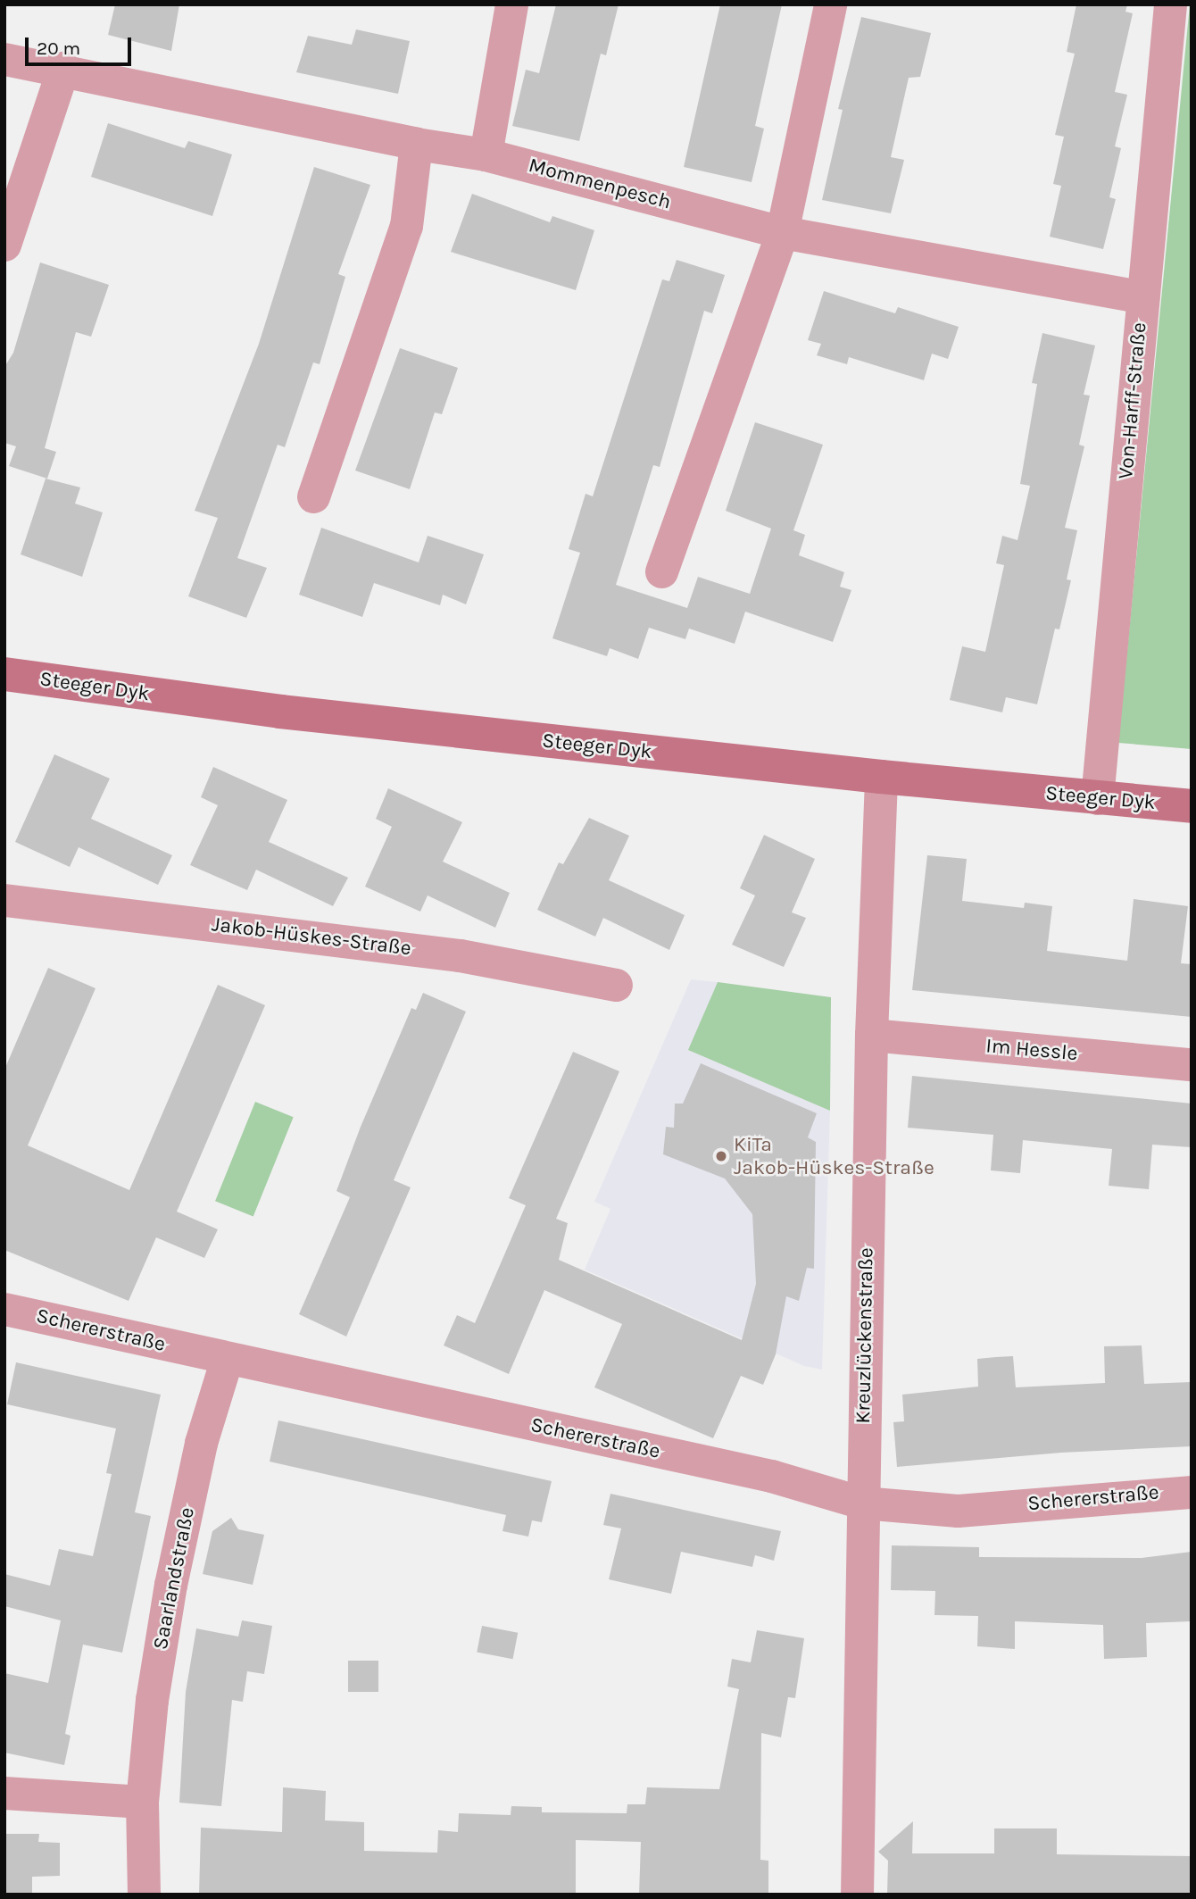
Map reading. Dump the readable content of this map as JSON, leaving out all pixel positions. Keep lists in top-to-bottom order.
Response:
{
  "streets": {
    "street": [
      "Mommenpesch",
      "Von-Harff-Straße",
      "Steeger Dyk",
      "Jakob-Hüskes-Straße",
      "Im Hessle",
      "Schererstraße",
      "Kreuzlückenstraße",
      "Saarlandstraße"
    ]
  },
  "crossings": [
    ["Mommenpesch", "Von-Harff-Straße"],
    ["Von-Harff-Straße", "Steeger Dyk"],
    ["Steeger Dyk", "Kreuzlückenstraße"],
    ["Im Hessle", "Kreuzlückenstraße"],
    ["Schererstraße", "Kreuzlückenstraße"],
    ["Schererstraße", "Saarlandstraße"]
  ],
  "places": ["KiTa Jakob-Hüskes-Straße"],
  "scale_bar": "20 m"
}
